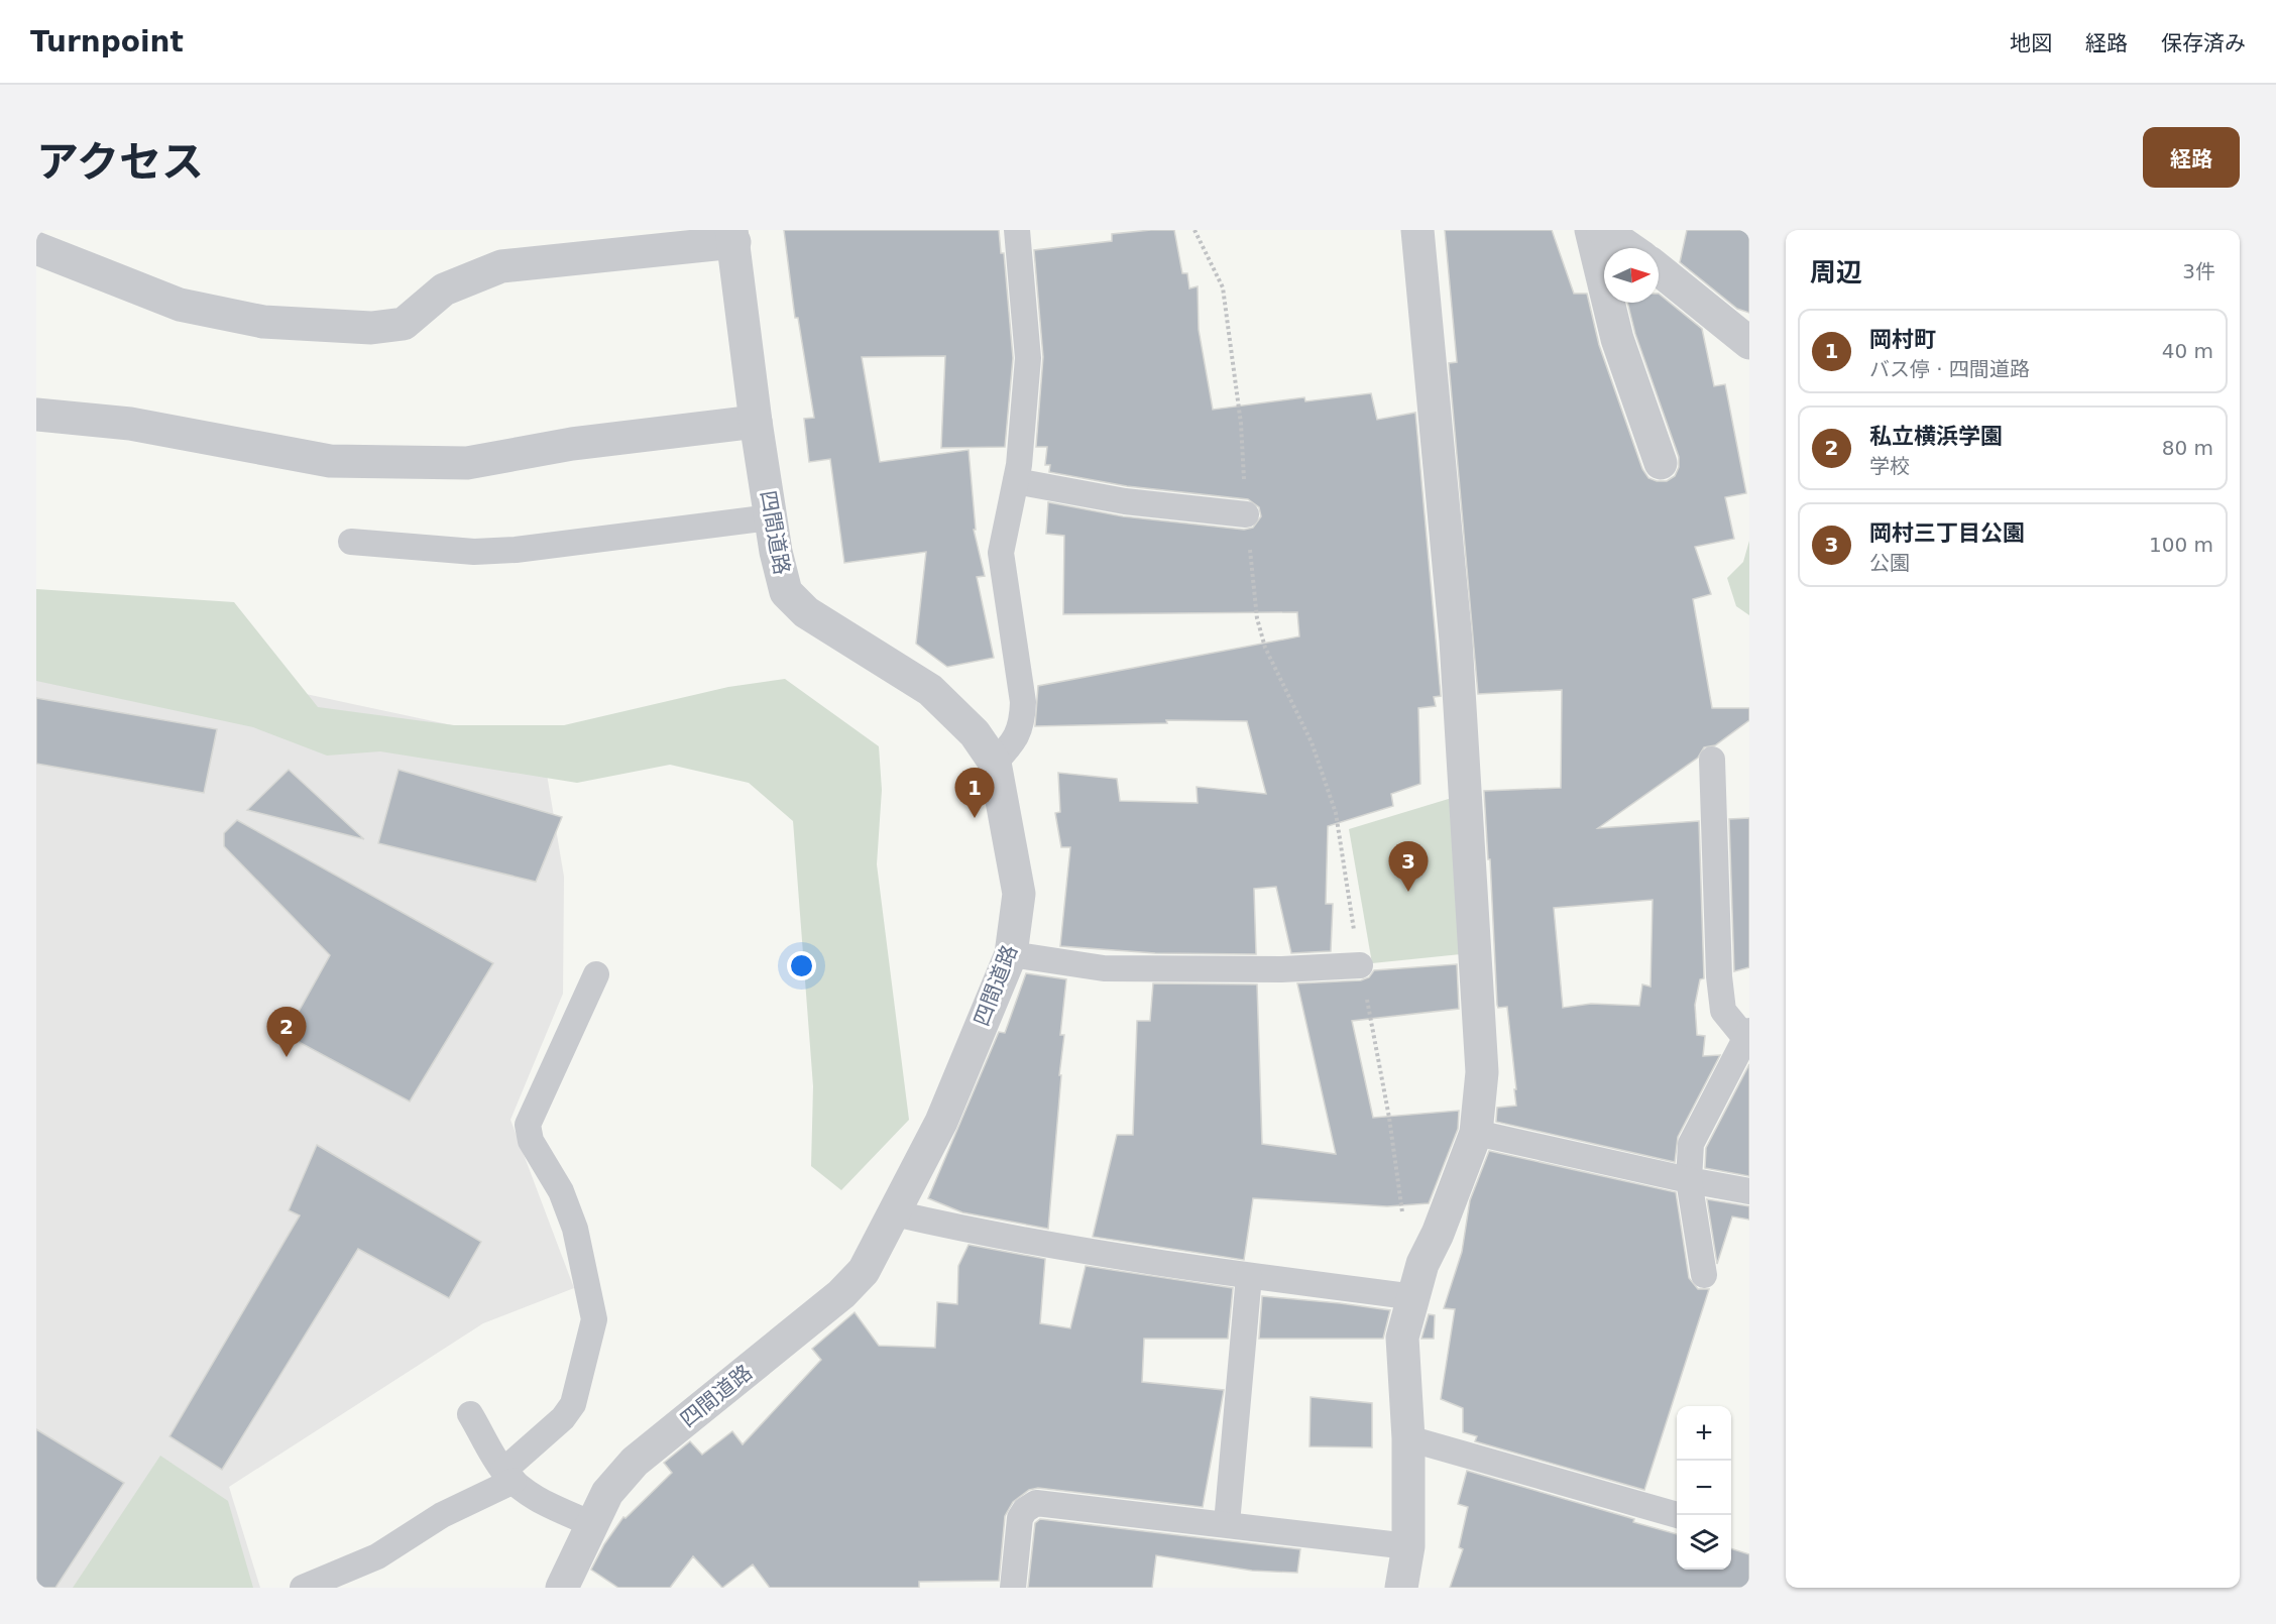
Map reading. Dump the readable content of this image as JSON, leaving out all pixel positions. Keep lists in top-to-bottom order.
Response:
{
  "streets": {
    "street": ["四間道路"]
  },
  "north": "right",
  "page": {
    "header": "Turnpoint",
    "nav": ["地図", "経路", "保存済み"],
    "title": "アクセス",
    "buttons": "経路",
    "heading": ["周辺", "3件"],
    "list": [
      {
        "mark": "1",
        "name": "岡村町",
        "note": "バス停 · 四間道路",
        "value": "40 m"
      },
      {
        "mark": "2",
        "name": "私立横浜学園",
        "note": "学校",
        "value": "80 m"
      },
      {
        "mark": "3",
        "name": "岡村三丁目公園",
        "note": "公園",
        "value": "100 m"
      }
    ],
    "pins": ["1", "3", "2"],
    "map_buttons": ["+", "−"]
  }
}
